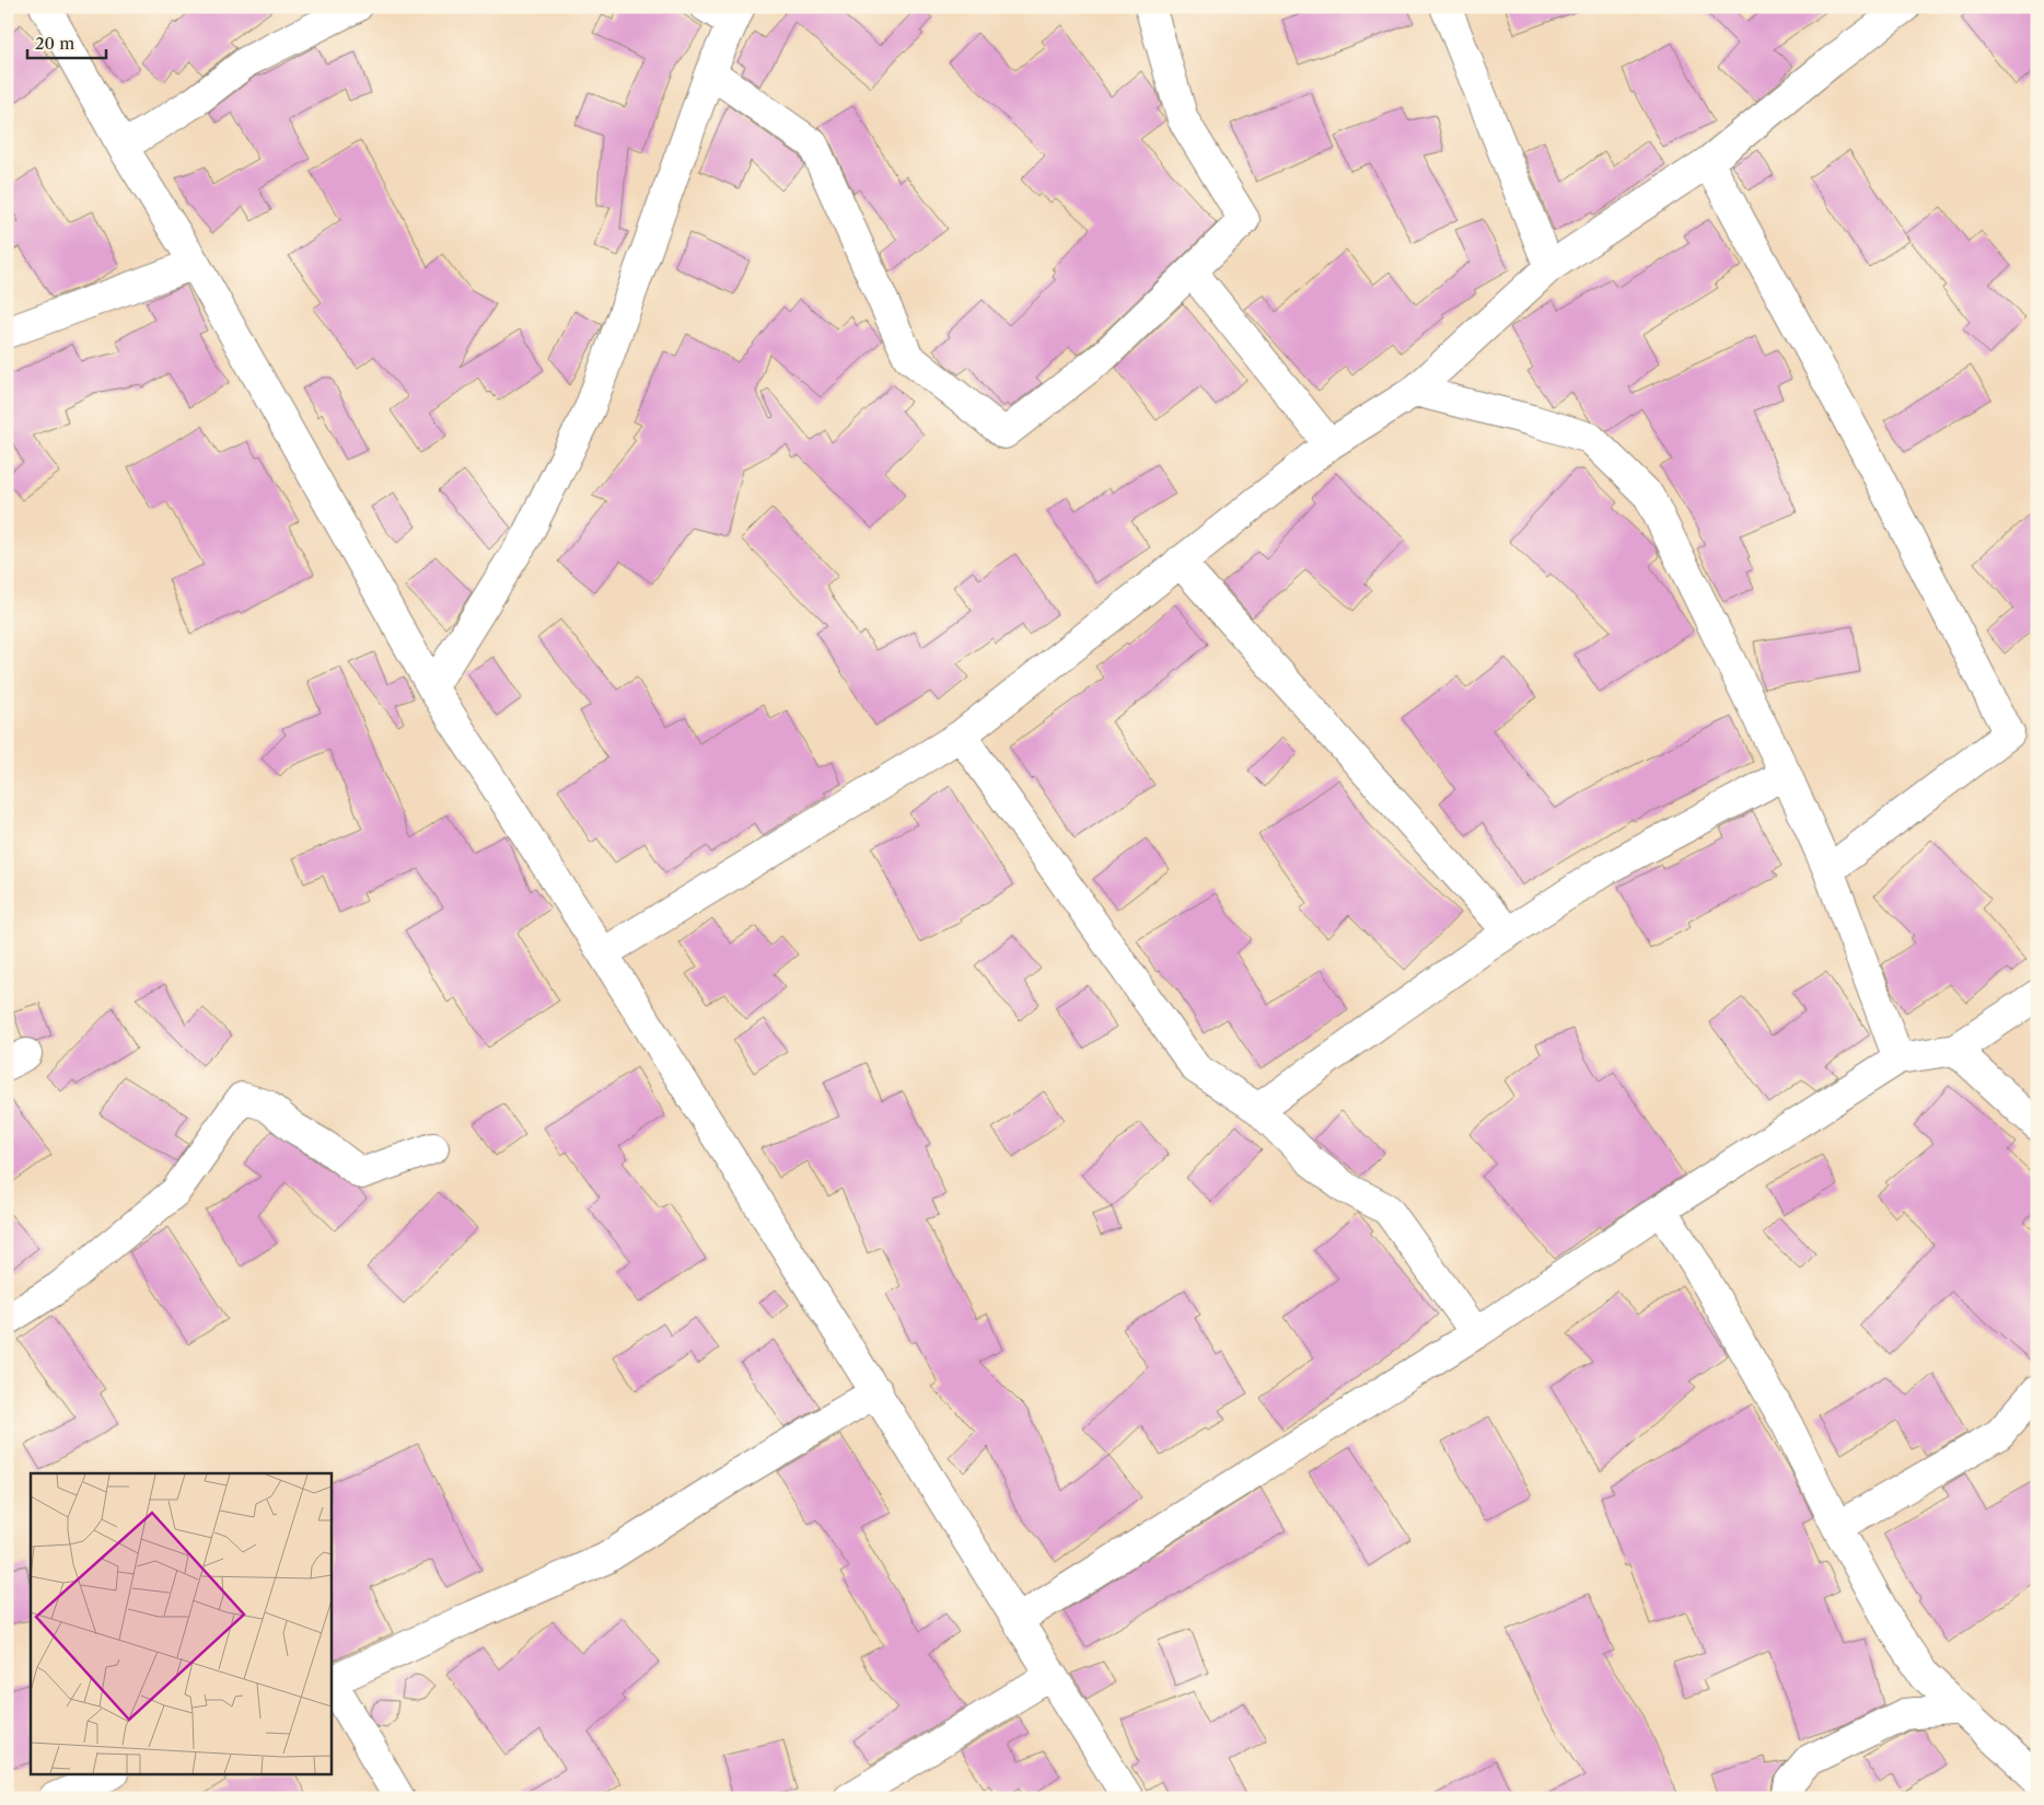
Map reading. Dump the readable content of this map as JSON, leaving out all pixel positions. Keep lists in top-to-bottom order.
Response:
{
  "scale_bar": "20 m"
}
